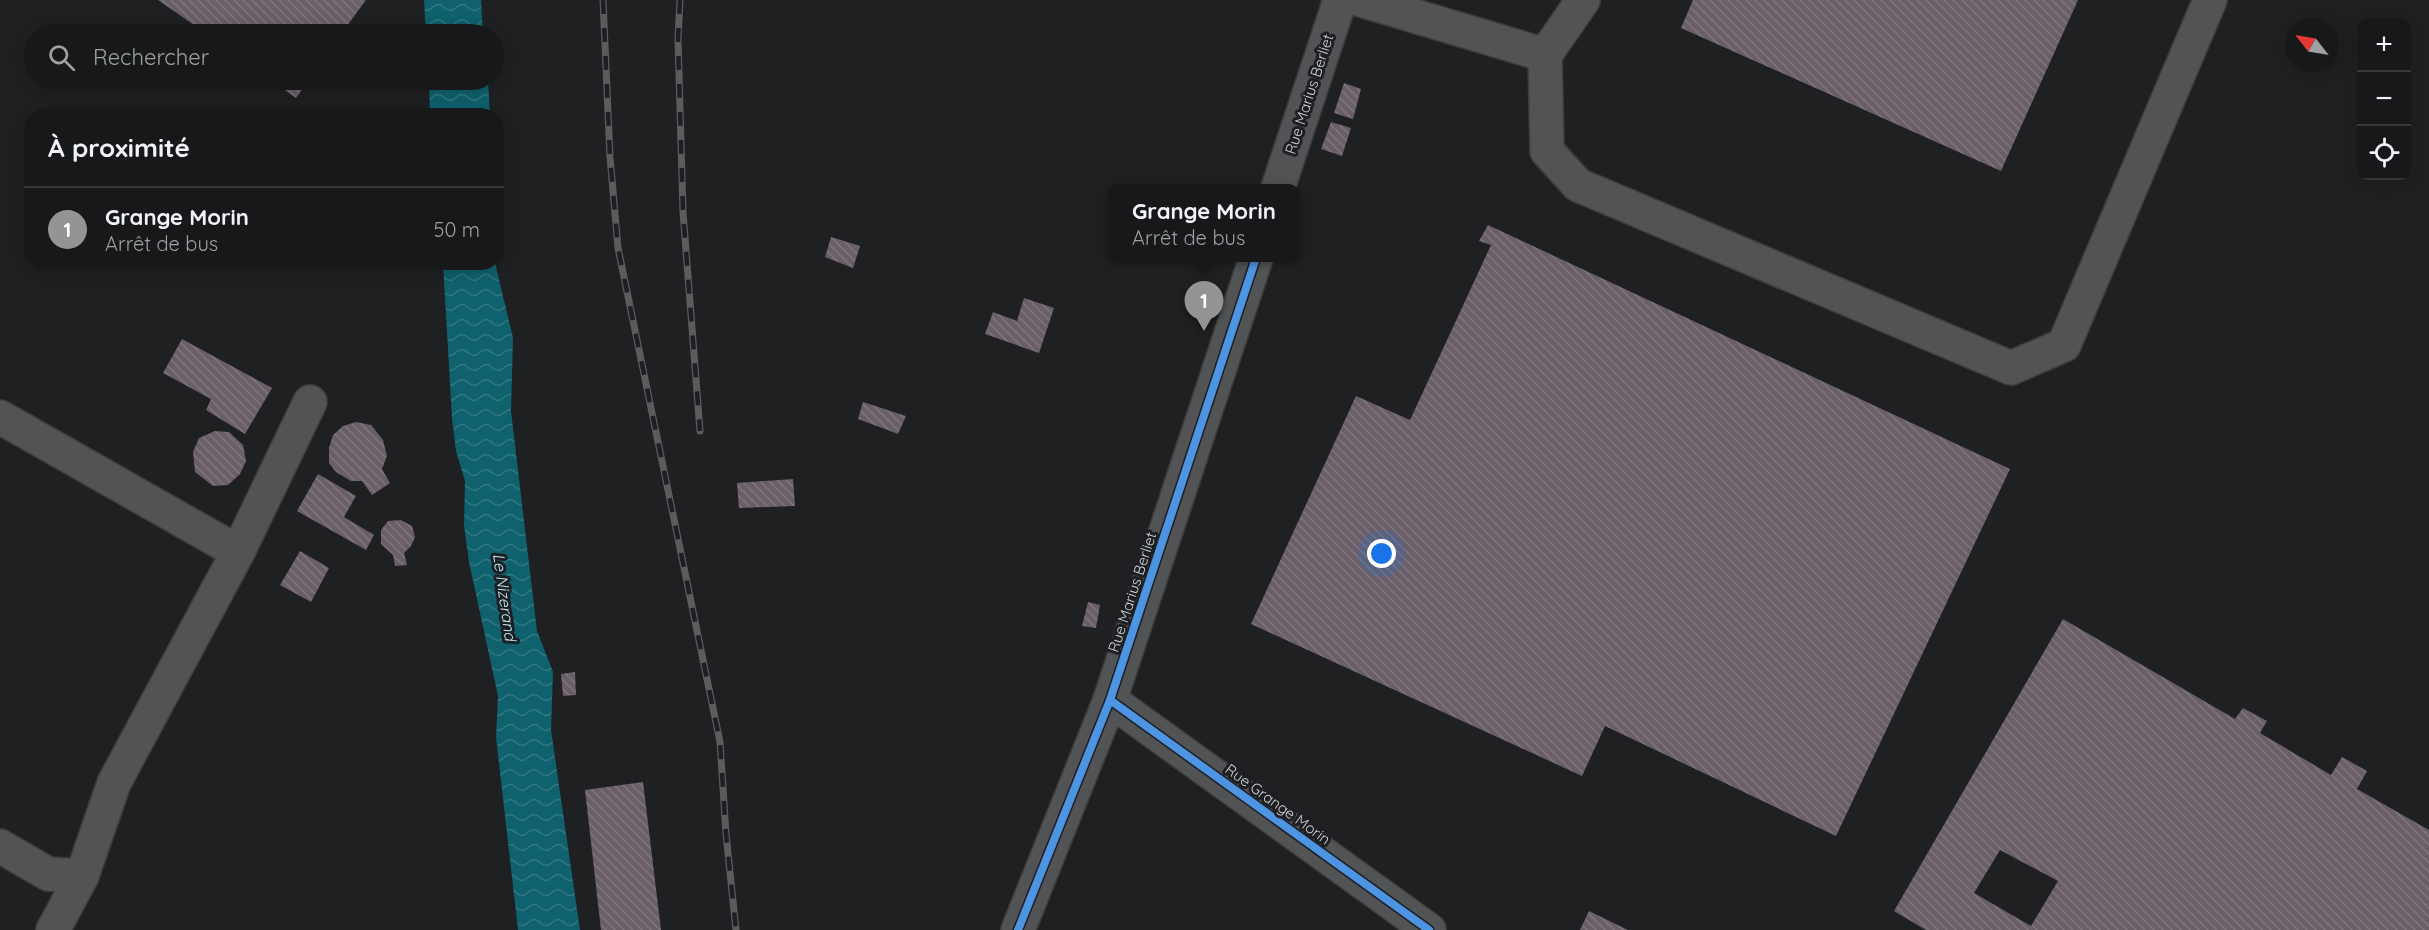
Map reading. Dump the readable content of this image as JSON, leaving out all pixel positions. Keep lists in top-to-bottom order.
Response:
{
  "streets": {
    "street": ["Rue Marius Berliet", "Rue Grange Morin"]
  },
  "crossings": [
    ["Rue Marius Berliet", "Rue Grange Morin"]
  ],
  "water": ["Le Nizerand"],
  "north": "top left",
  "page": {
    "map_buttons": ["+", "−"],
    "search": "Rechercher",
    "heading": "À proximité",
    "popup": ["Grange Morin", "Arrêt de bus"],
    "list": [
      {
        "mark": "1",
        "name": "Grange Morin",
        "note": "Arrêt de bus",
        "value": "50 m"
      }
    ],
    "pins": "1"
  }
}
